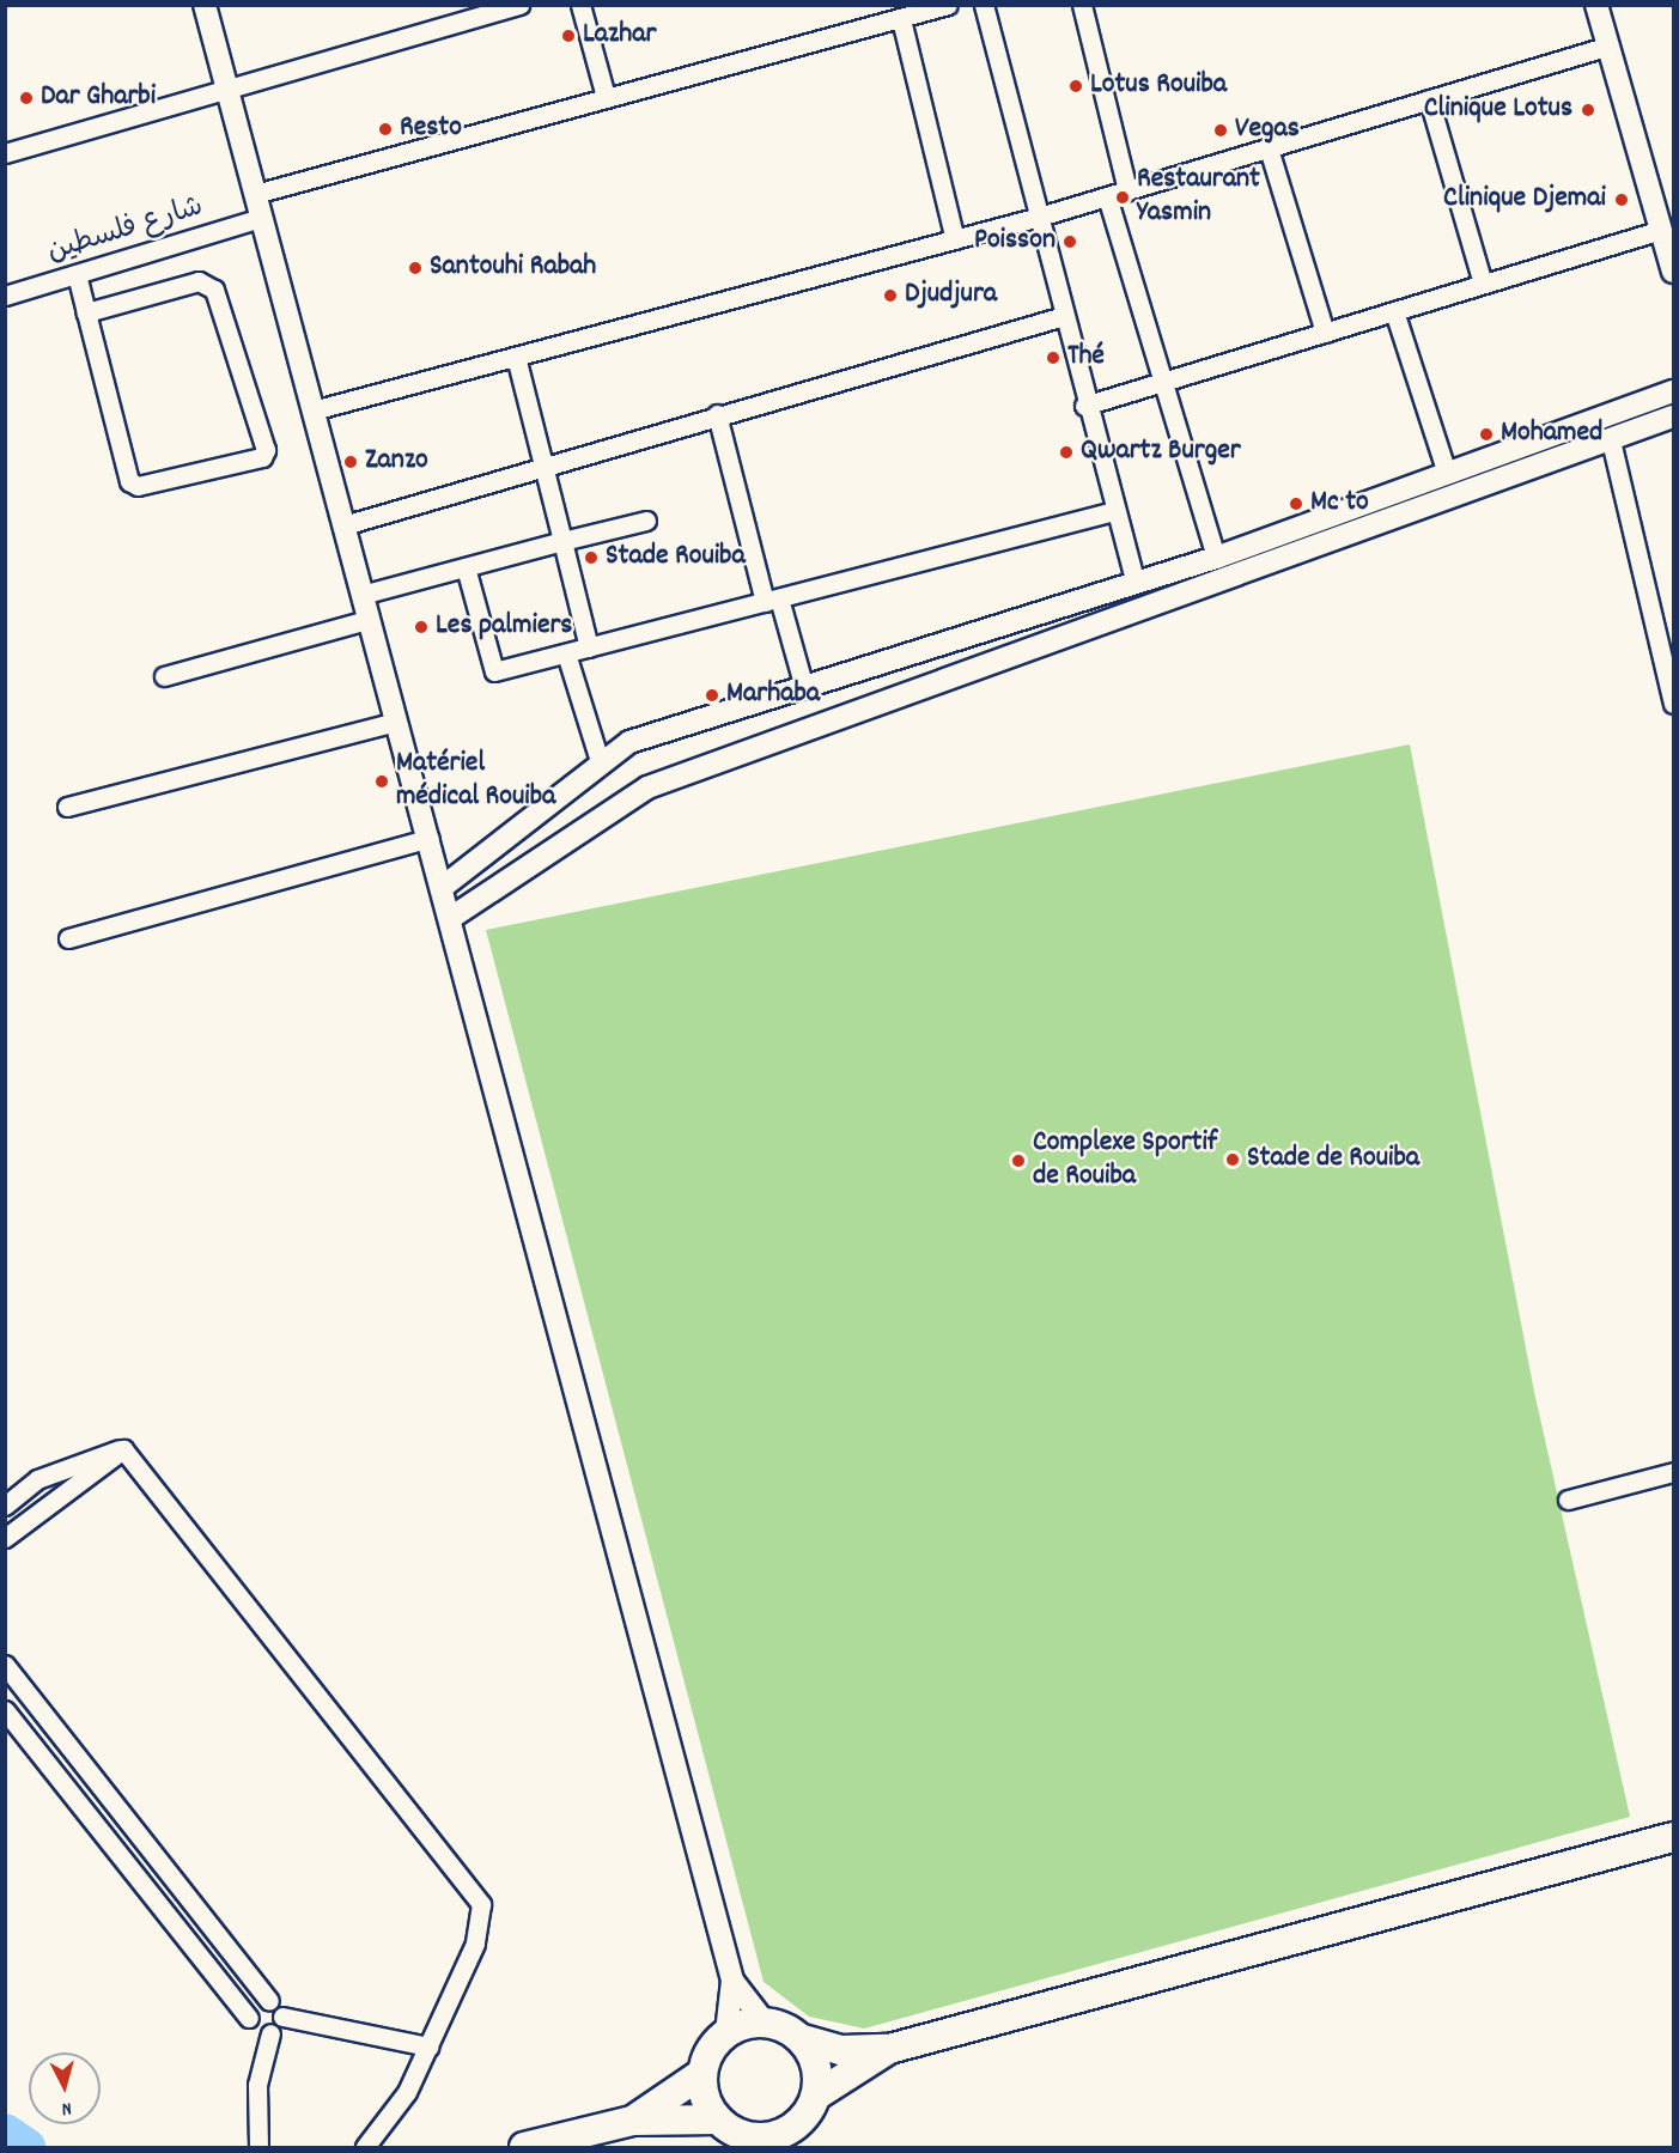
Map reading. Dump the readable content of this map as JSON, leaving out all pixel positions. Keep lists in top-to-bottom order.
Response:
{
  "streets": {
    "street": ["شارع فلسطين"]
  },
  "places": [
    "Lazhar",
    "Lotus Rouiba",
    "Dar Gharbi",
    "Clinique Lotus",
    "Resto",
    "Vegas",
    "Restaurant Yasmin",
    "Clinique Djemai",
    "Poisson",
    "Santouhi Rabah",
    "Djudjura",
    "Thé",
    "Mohamed",
    "Qwartz Burger",
    "Zanzo",
    "Mc to",
    "Stade Rouiba",
    "Les palmiers",
    "Marhaba",
    "Matériel médical Rouiba",
    "Stade de Rouiba",
    "Complexe Sportif de Rouiba"
  ],
  "north": "bottom"
}
